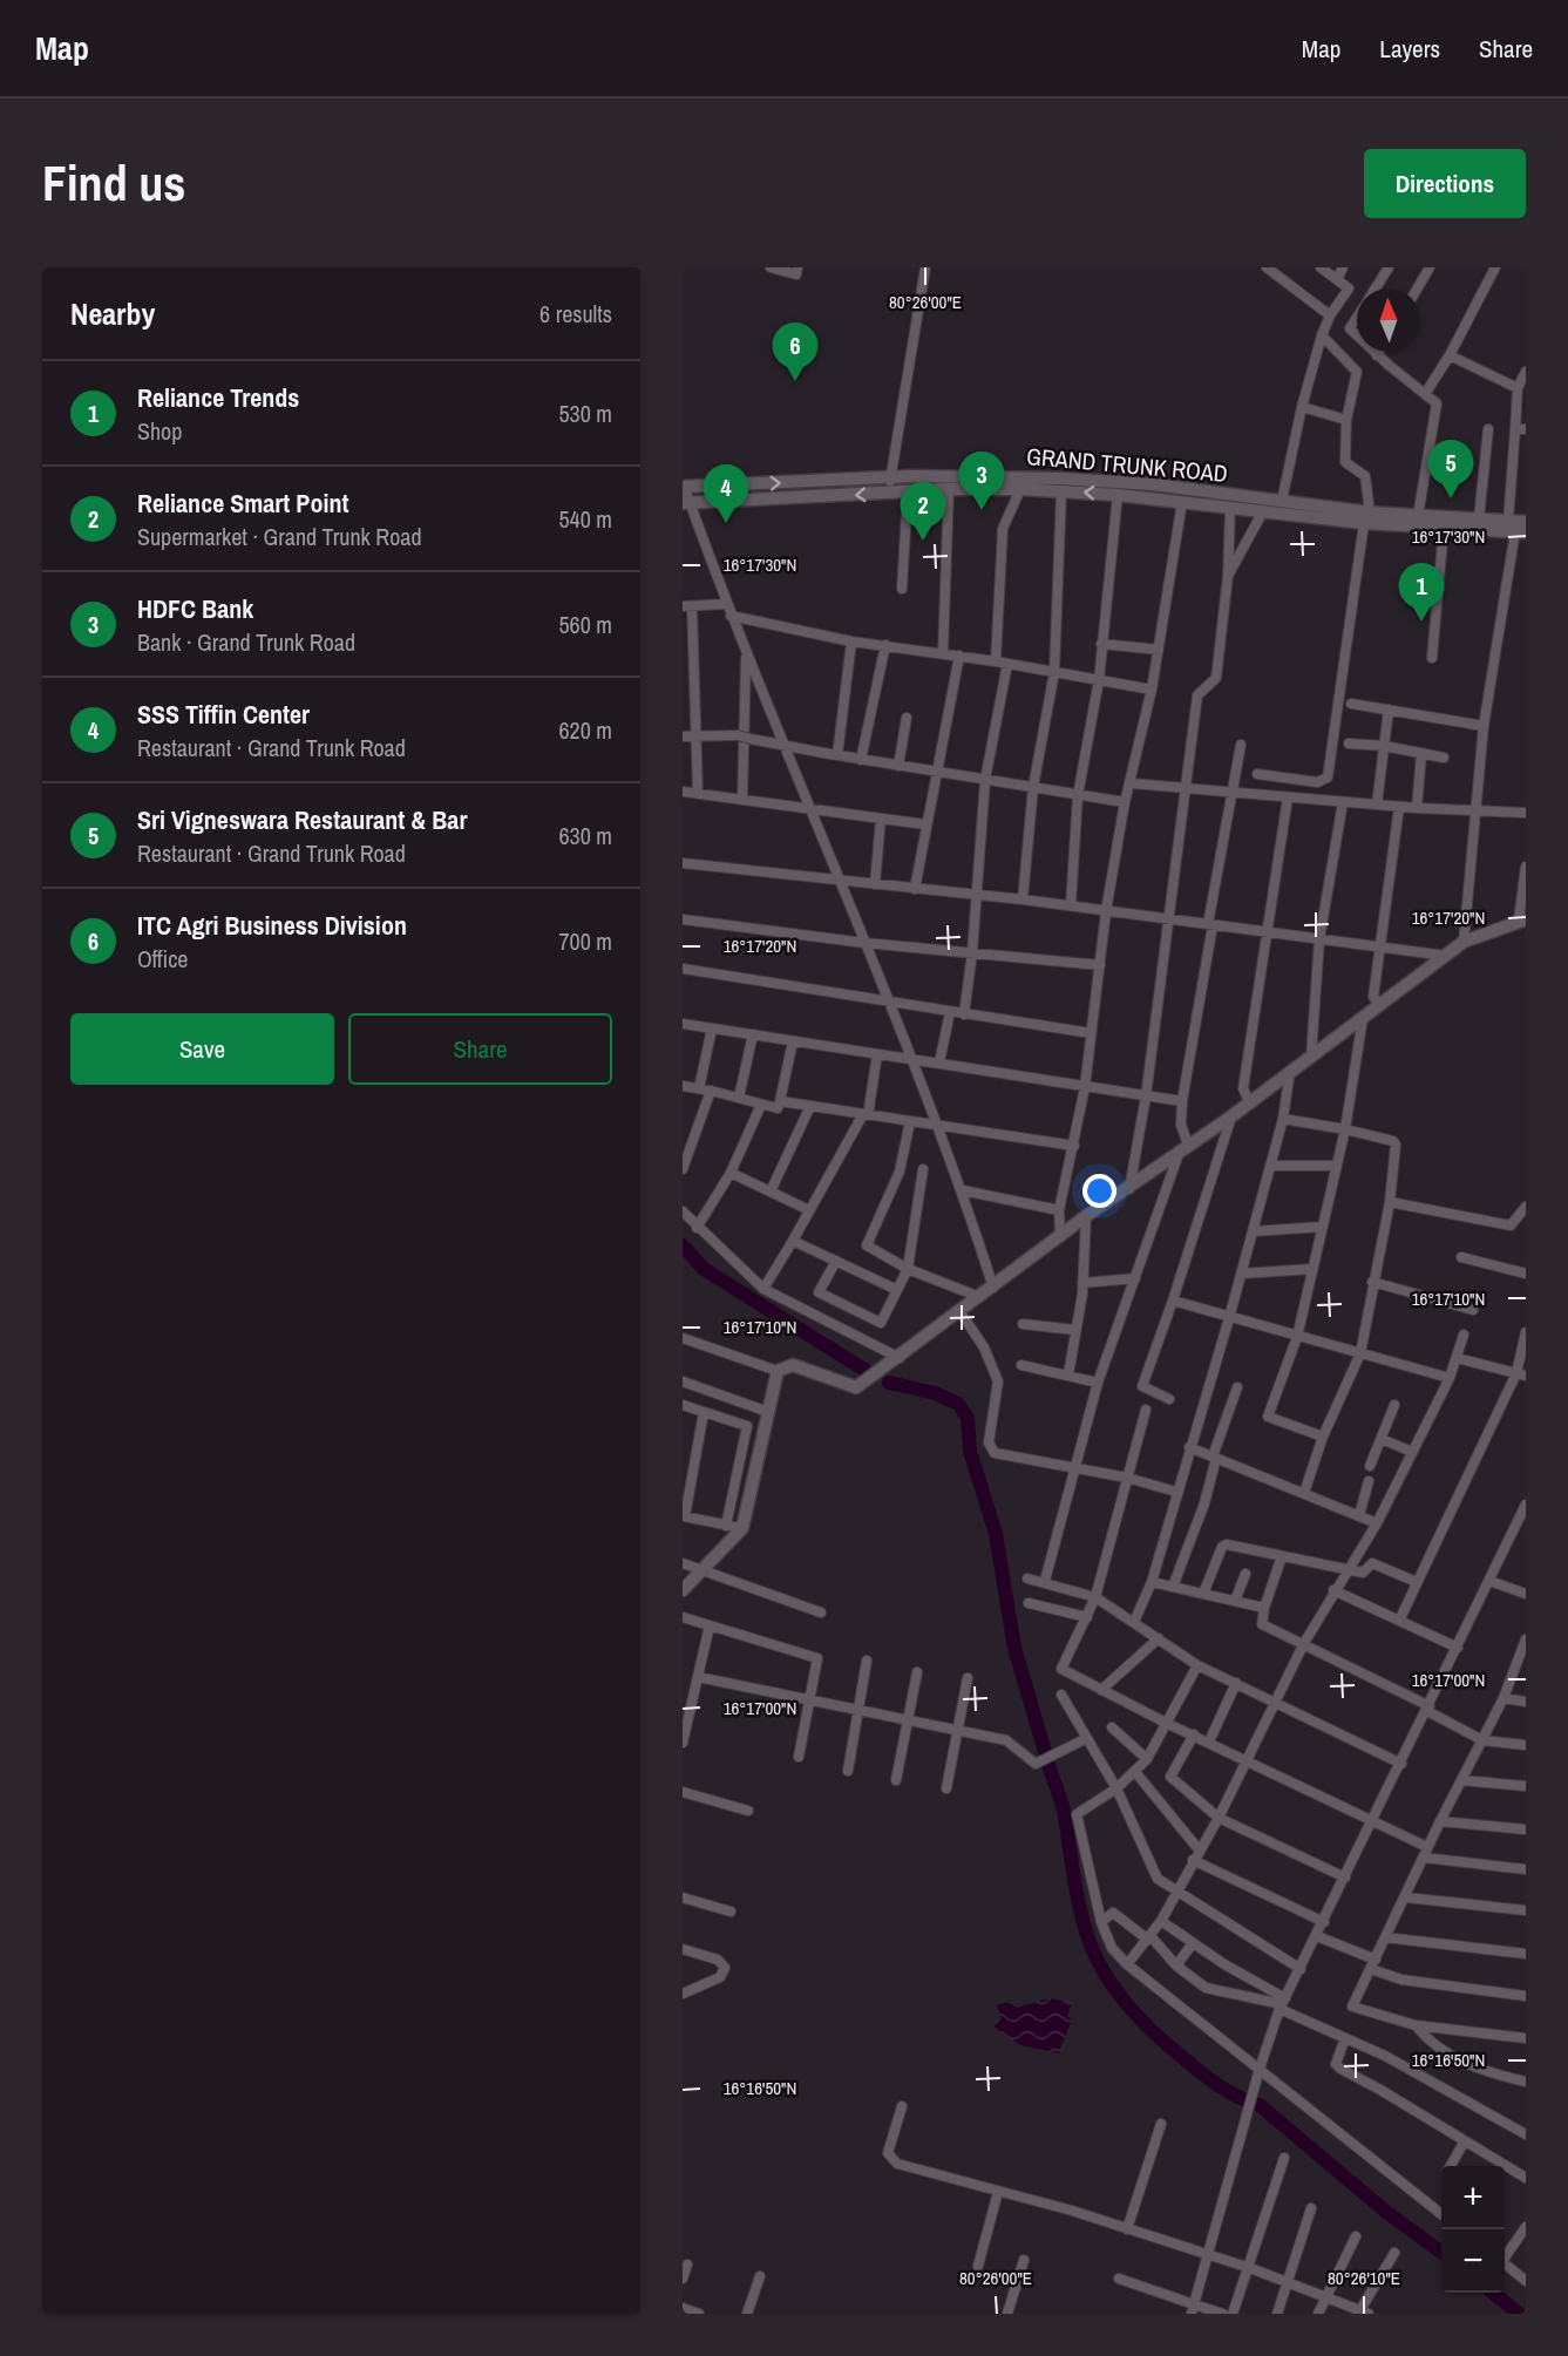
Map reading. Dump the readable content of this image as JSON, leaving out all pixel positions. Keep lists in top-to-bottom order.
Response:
{
  "streets": {
    "main road": ["GRAND TRUNK ROAD"]
  },
  "north": "top",
  "page": {
    "header": "Map",
    "nav": ["Map", "Layers", "Share"],
    "buttons": [
      "Directions",
      ["Save", "Share"]
    ],
    "title": "Find us",
    "heading": ["Nearby", "6 results"],
    "pins": [
      "6",
      "5",
      "3",
      "4",
      "2",
      "1"
    ],
    "list": [
      {
        "mark": "1",
        "name": "Reliance Trends",
        "note": "Shop",
        "value": "530 m"
      },
      {
        "mark": "2",
        "name": "Reliance Smart Point",
        "note": "Supermarket · Grand Trunk Road",
        "value": "540 m"
      },
      {
        "mark": "3",
        "name": "HDFC Bank",
        "note": "Bank · Grand Trunk Road",
        "value": "560 m"
      },
      {
        "mark": "4",
        "name": "SSS Tiffin Center",
        "note": "Restaurant · Grand Trunk Road",
        "value": "620 m"
      },
      {
        "mark": "5",
        "name": "Sri Vigneswara Restaurant & Bar",
        "note": "Restaurant · Grand Trunk Road",
        "value": "630 m"
      },
      {
        "mark": "6",
        "name": "ITC Agri Business Division",
        "note": "Office",
        "value": "700 m"
      }
    ],
    "map_buttons": ["+", "−"]
  },
  "coordinates": [
    "80°26'00\"E",
    "16°17'30\"N",
    "16°17'20\"N",
    "16°17'10\"N",
    "16°17'00\"N",
    "16°16'50\"N",
    "80°26'10\"E"
  ]
}
